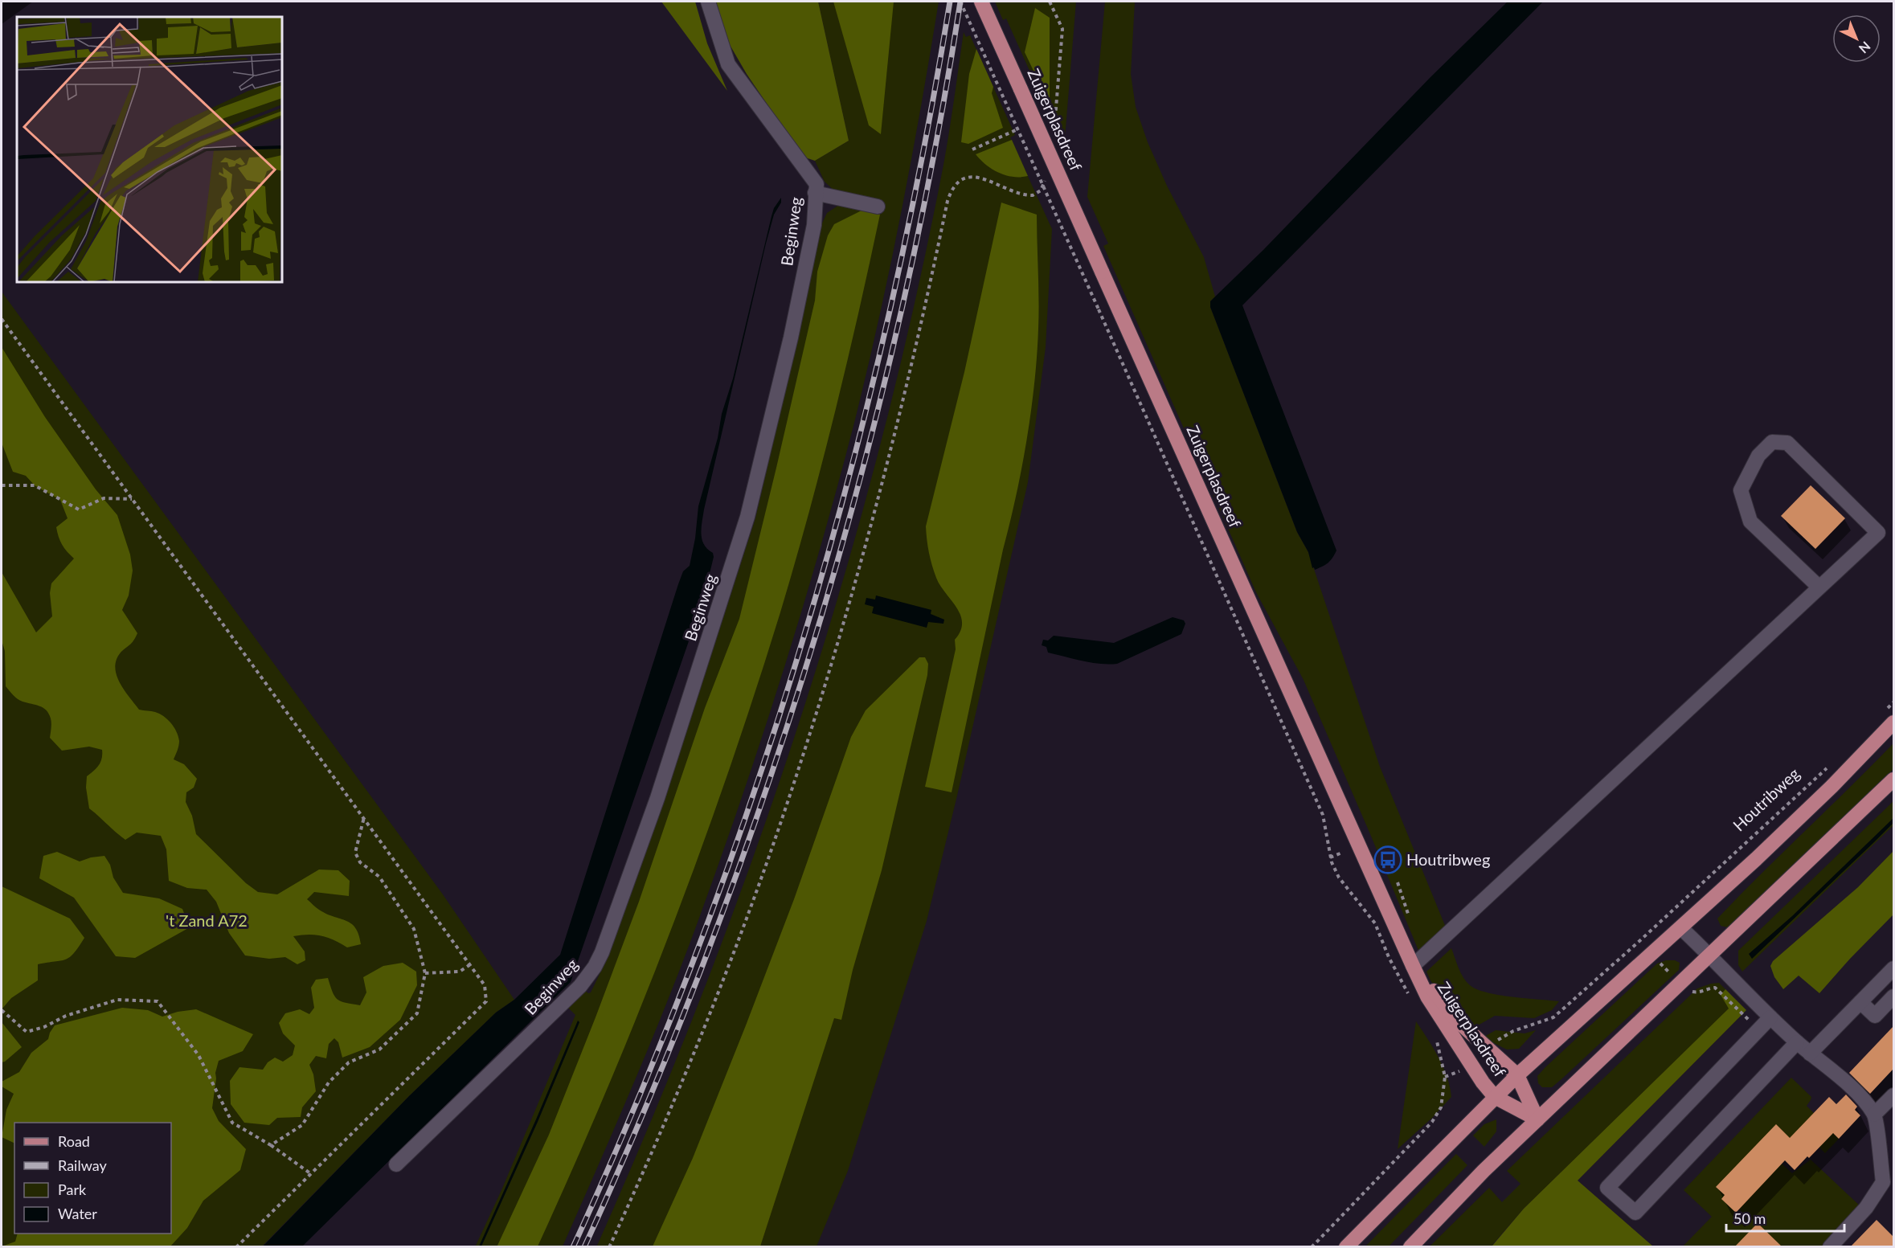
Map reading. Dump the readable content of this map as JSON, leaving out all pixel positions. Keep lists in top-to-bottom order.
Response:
{
  "streets": {
    "main road": ["Zuigerplasdreef"],
    "street": ["Beginweg"],
    "path": ["Houtribweg"]
  },
  "crossings": [
    ["Zuigerplasdreef", "Houtribweg"]
  ],
  "parks": ["'t Zand A72"],
  "places": {
    "bus stop": ["Houtribweg"]
  },
  "legend": [
    "Road",
    "Railway",
    "Park",
    "Water"
  ],
  "scale_bar": "50 m",
  "north": "bottom right"
}
